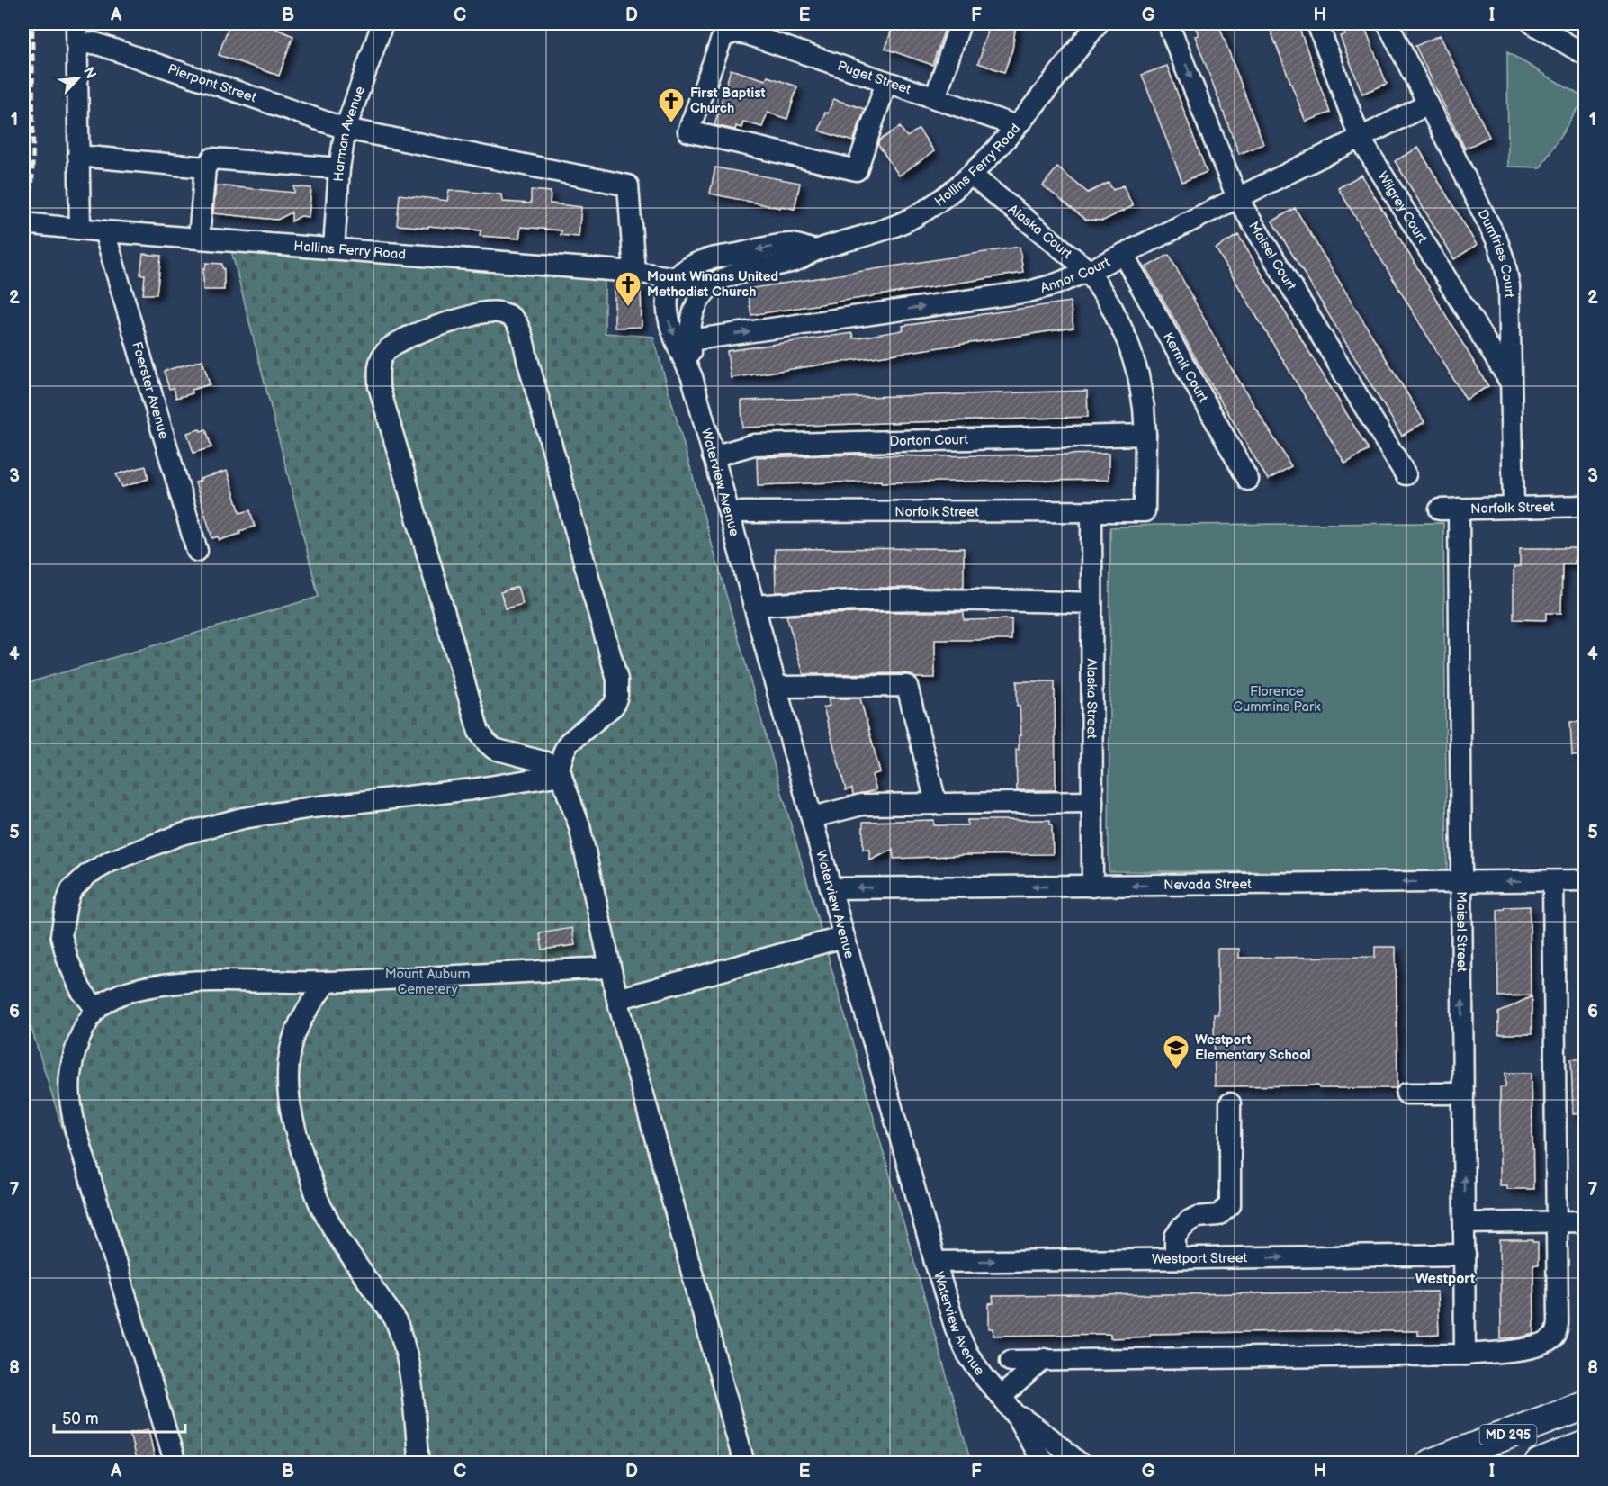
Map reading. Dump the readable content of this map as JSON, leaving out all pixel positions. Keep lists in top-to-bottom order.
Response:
{
  "streets": {
    "highway": ["MD 295"],
    "street": [
      "Puget Street",
      "Pierpont Street",
      "Harman Avenue",
      "Hollins Ferry Road",
      "Wilgrey Court",
      "Alaska Court",
      "Dumfries Court",
      "Maisel Court",
      "Annor Court",
      "Kermit Court",
      "Foerster Avenue",
      "Dorton Court",
      "Waterview Avenue",
      "Norfolk Street",
      "Alaska Street",
      "Nevada Street",
      "Maisel Street",
      "Westport Street"
    ]
  },
  "crossings": [
    ["Puget Street", "Hollins Ferry Road"],
    ["Pierpont Street", "Harman Avenue"],
    ["Pierpont Street", "Hollins Ferry Road"],
    ["Harman Avenue", "Hollins Ferry Road"],
    ["Hollins Ferry Road", "Alaska Court"],
    ["Hollins Ferry Road", "Foerster Avenue"],
    ["Hollins Ferry Road", "Waterview Avenue"],
    ["Wilgrey Court", "Dumfries Court"],
    ["Wilgrey Court", "Annor Court"],
    ["Alaska Court", "Annor Court"],
    ["Alaska Court", "Dorton Court"],
    ["Alaska Court", "Norfolk Street"],
    ["Dumfries Court", "Annor Court"],
    ["Dumfries Court", "Norfolk Street"],
    ["Maisel Court", "Annor Court"],
    ["Annor Court", "Kermit Court"],
    ["Annor Court", "Waterview Avenue"],
    ["Dorton Court", "Waterview Avenue"],
    ["Waterview Avenue", "Norfolk Street"],
    ["Waterview Avenue", "Nevada Street"],
    ["Waterview Avenue", "Westport Street"],
    ["Norfolk Street", "Alaska Street"],
    ["Norfolk Street", "Maisel Street"],
    ["Alaska Street", "Nevada Street"],
    ["Nevada Street", "Maisel Street"],
    ["Maisel Street", "Westport Street"]
  ],
  "one_way": ["Maisel Court", "Annor Court"],
  "districts": ["Westport"],
  "parks": ["Florence Cummins Park", "Mount Auburn Cemetery"],
  "places": {
    "church": ["First Baptist Church", "Mount Winans United Methodist Church"],
    "school or university": ["Westport Elementary School"]
  },
  "scale_bar": "50 m",
  "north": "top right",
  "grid": {
    "columns": [
      "A",
      "B",
      "C",
      "D",
      "E",
      "F",
      "G",
      "H",
      "I"
    ],
    "rows": [
      "1",
      "2",
      "3",
      "4",
      "5",
      "6",
      "7",
      "8"
    ]
  }
}
